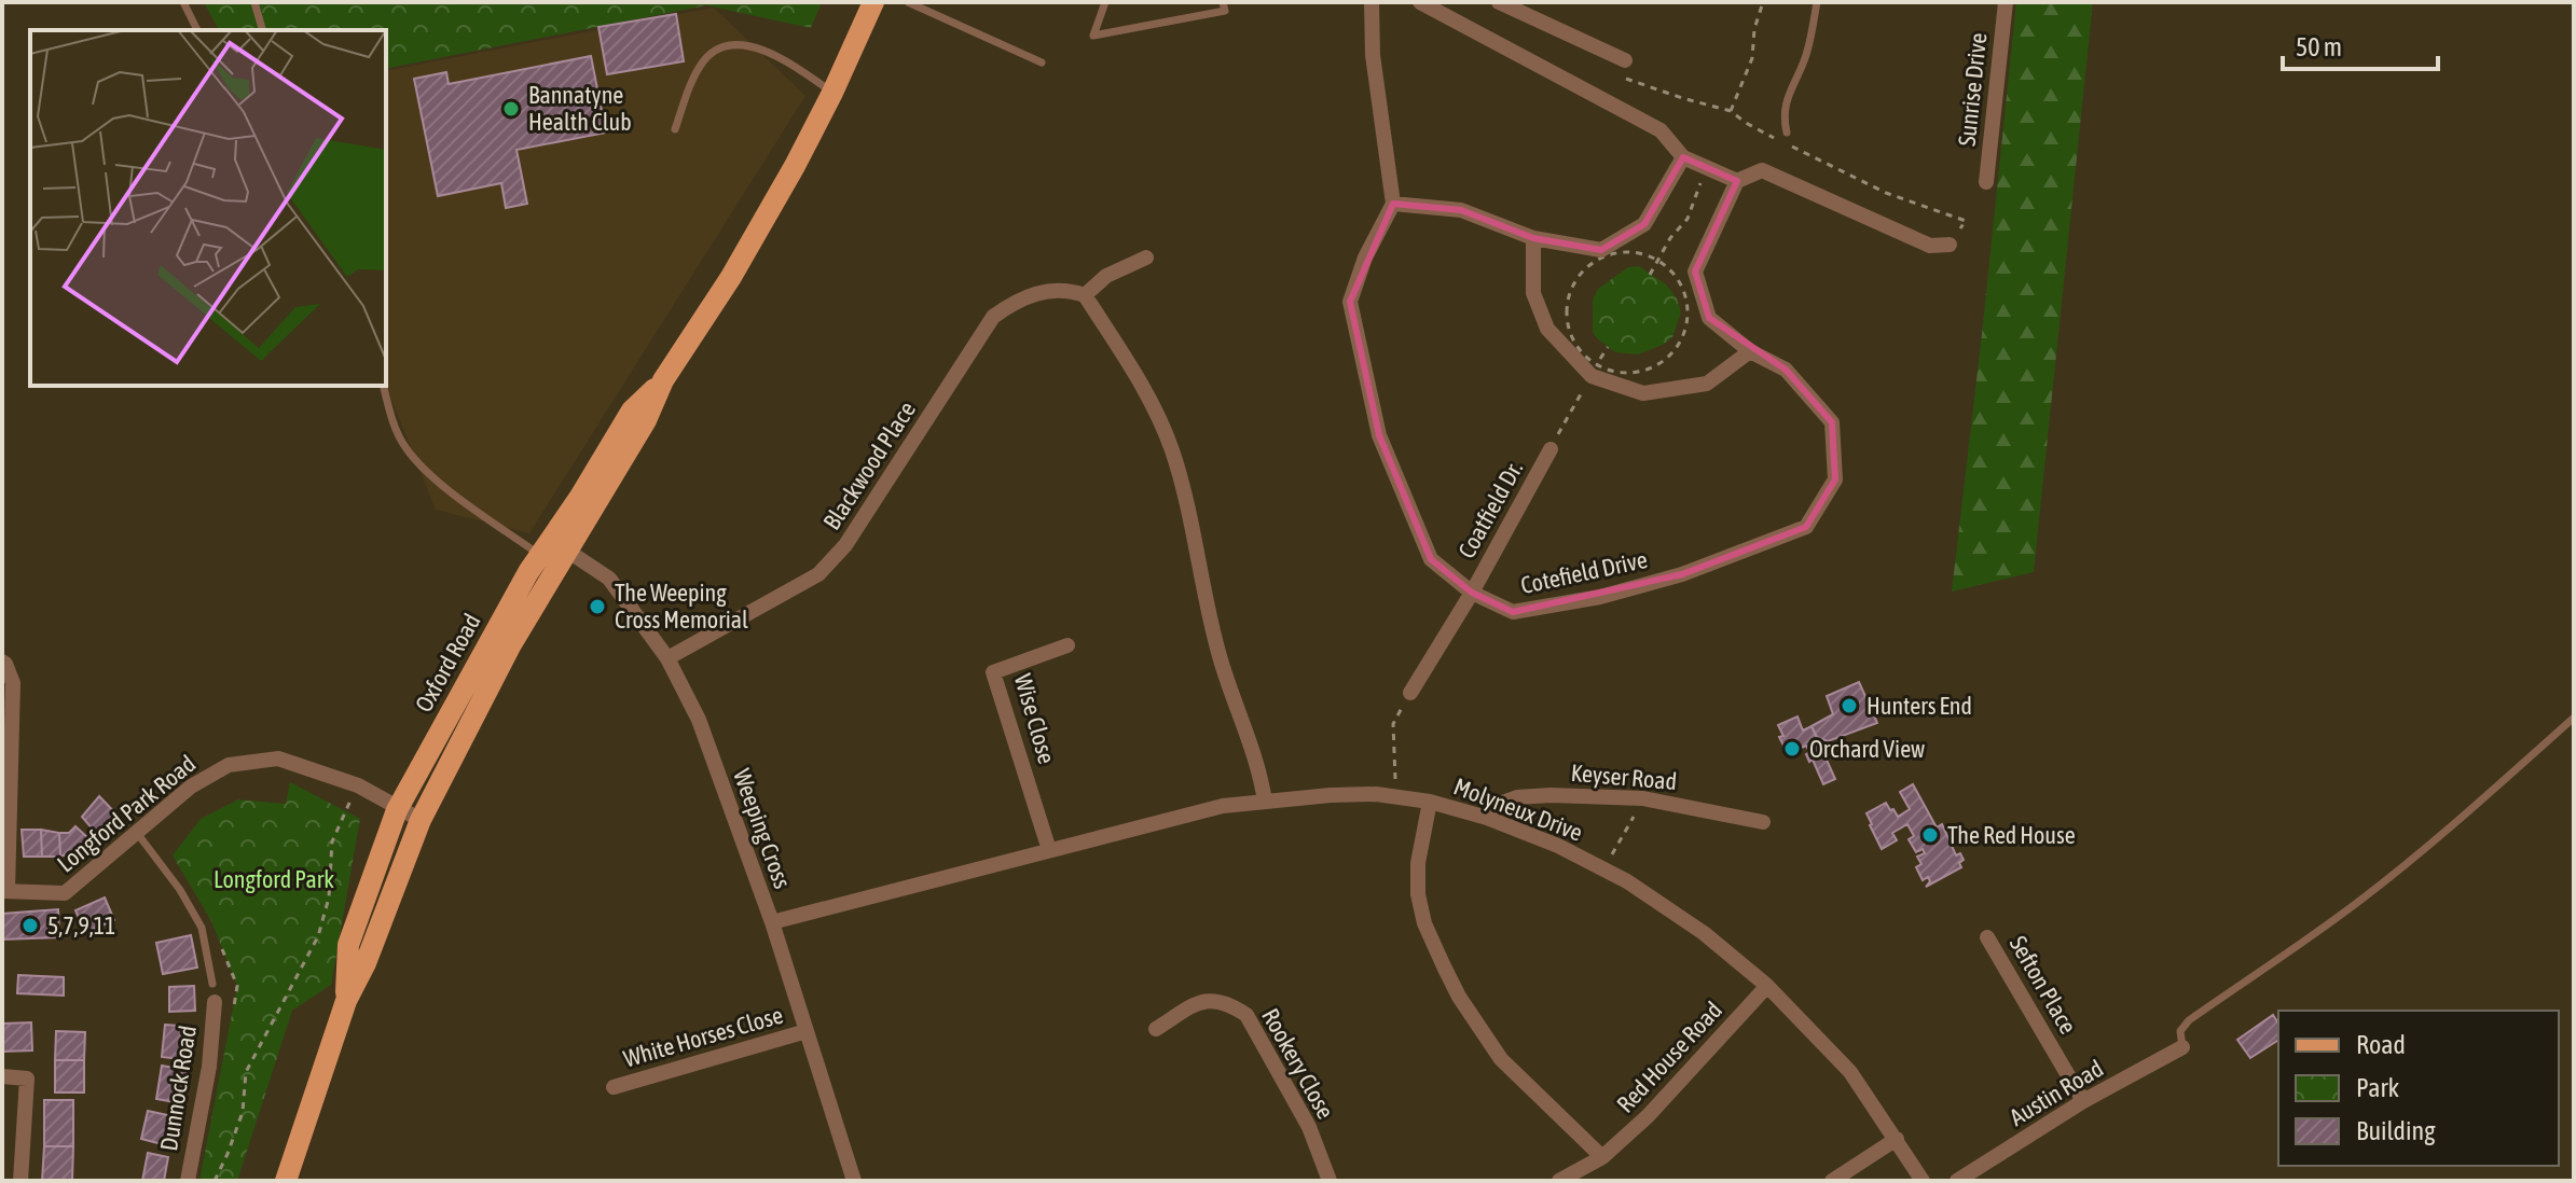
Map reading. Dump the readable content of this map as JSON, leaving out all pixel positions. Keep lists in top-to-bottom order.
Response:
{
  "streets": {
    "main road": ["Oxford Road"],
    "street": [
      "Sunrise Drive",
      "Blackwood Place",
      "Coatfield Dr.",
      "Cotefield Drive",
      "Wise Close",
      "Keyser Road",
      "Molyneux Drive",
      "Longford Park Road",
      "Weeping Cross",
      "Sefton Place",
      "White Horses Close",
      "Red House Road",
      "Rookery Close",
      "Dunnock Road",
      "Austin Road"
    ]
  },
  "crossings": [
    ["Blackwood Place", "Weeping Cross"],
    ["Coatfield Dr.", "Cotefield Drive"],
    ["Oxford Road", "Longford Park Road"],
    ["Oxford Road", "Weeping Cross"],
    ["Wise Close", "Molyneux Drive"],
    ["Keyser Road", "Molyneux Drive"],
    ["Molyneux Drive", "Weeping Cross"],
    ["Molyneux Drive", "Red House Road"],
    ["Weeping Cross", "White Horses Close"],
    ["Sefton Place", "Austin Road"]
  ],
  "parks": ["Longford Park"],
  "places": [
    "Bannatyne Health Club",
    "The Weeping Cross Memorial",
    "Hunters End",
    "Orchard View",
    "The Red House",
    "5,7,9,11"
  ],
  "legend": ["Road", "Park", "Building"],
  "scale_bar": "50 m"
}
